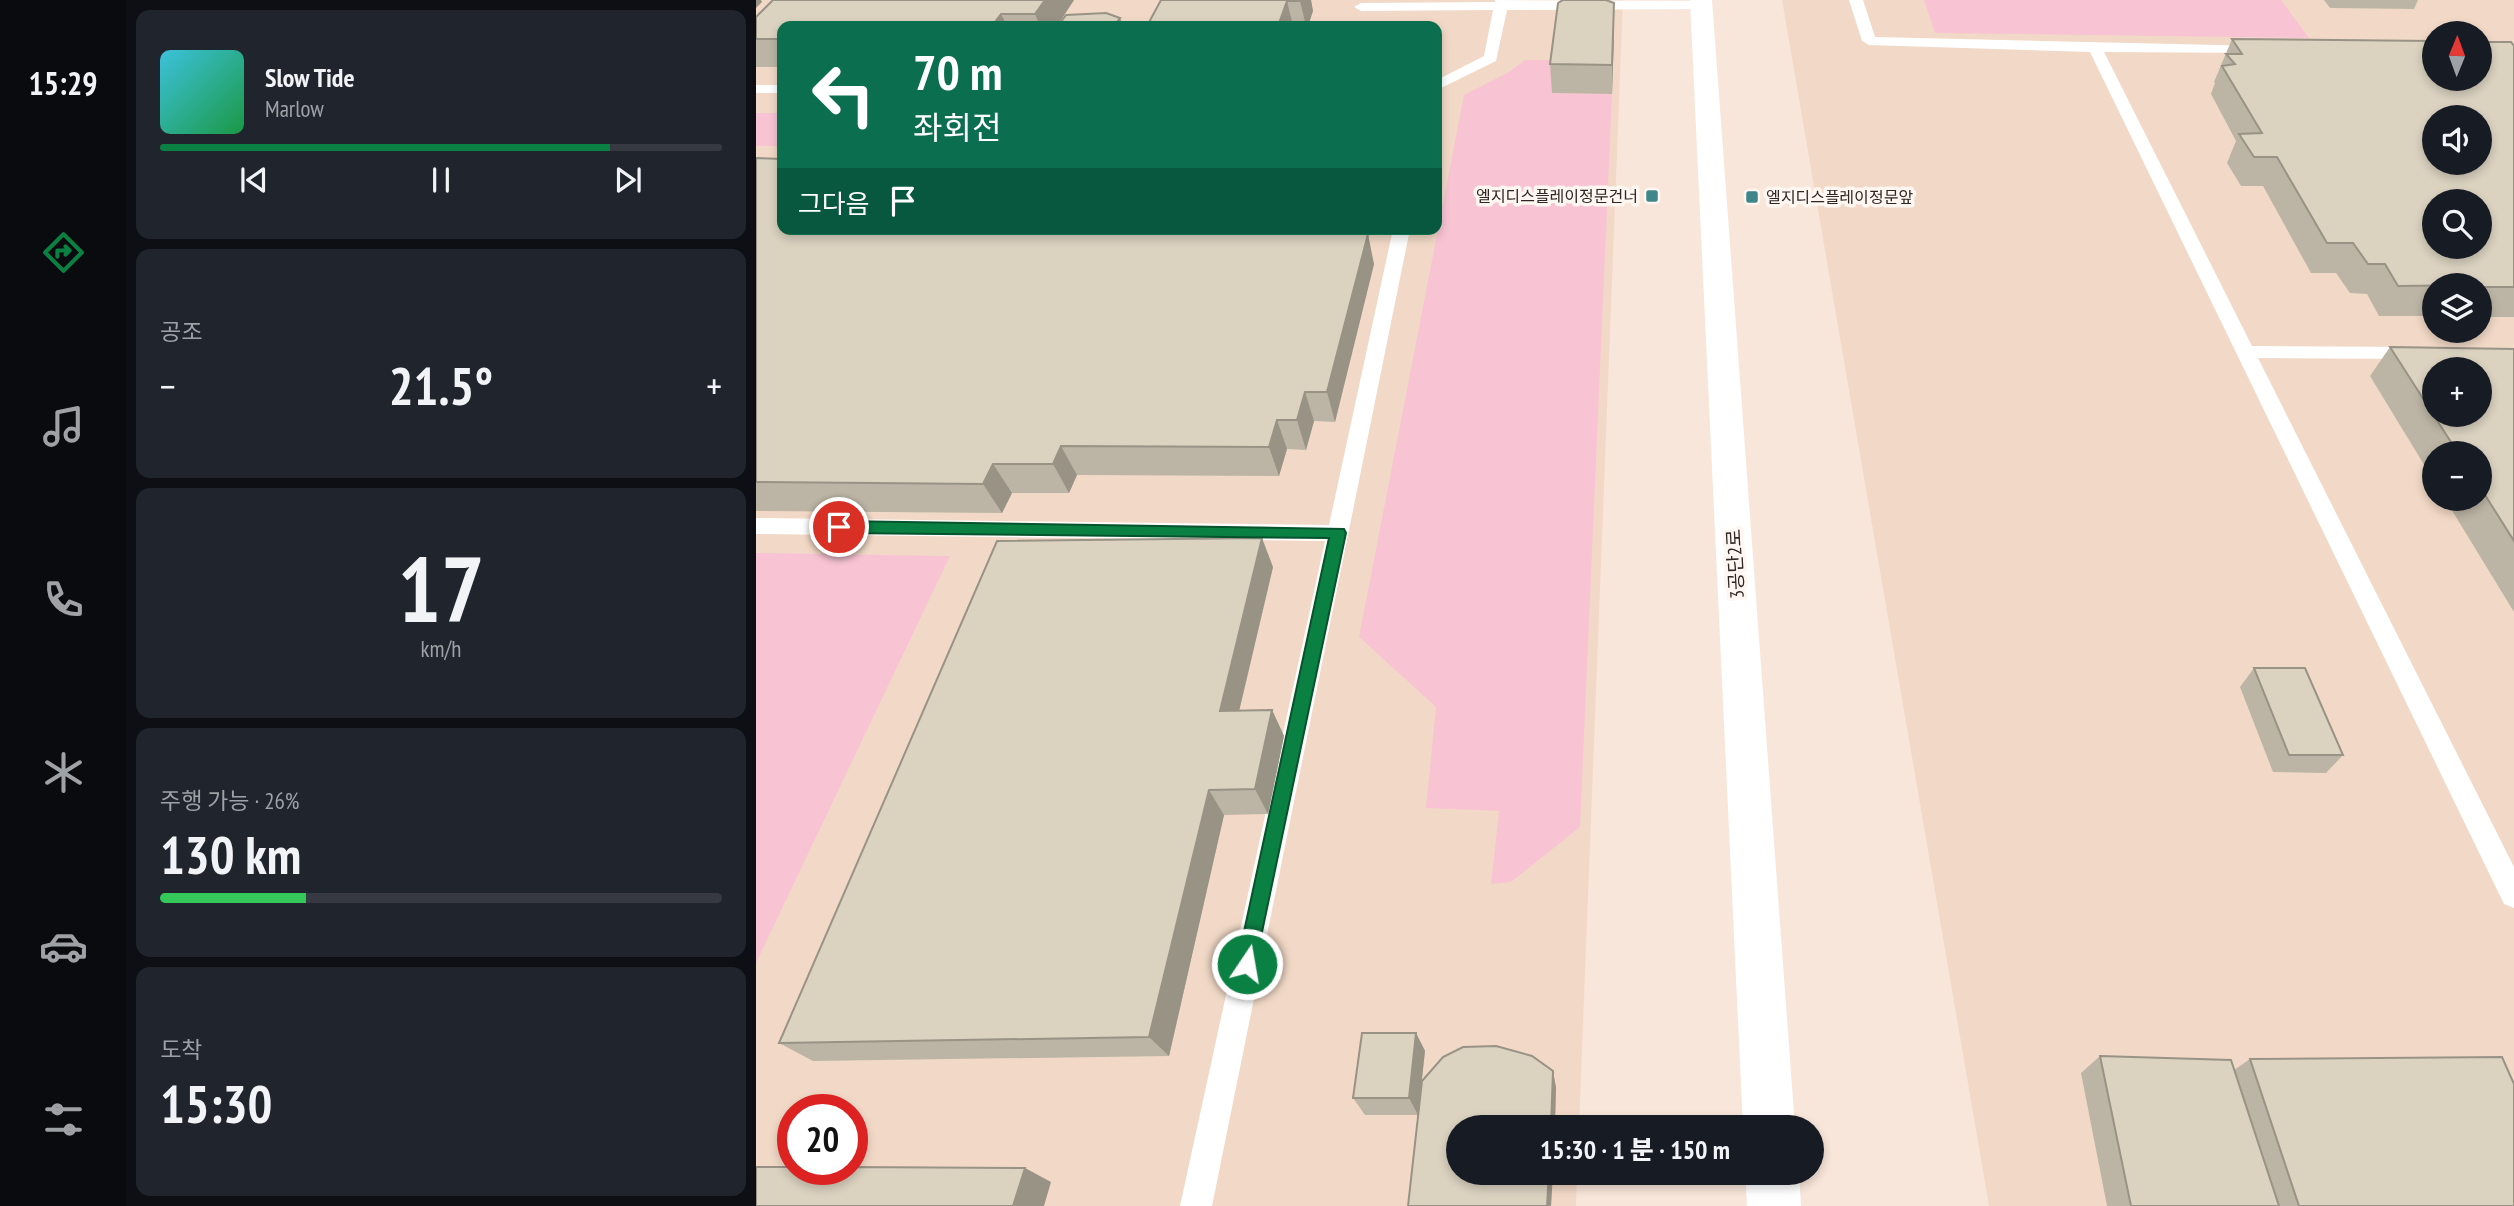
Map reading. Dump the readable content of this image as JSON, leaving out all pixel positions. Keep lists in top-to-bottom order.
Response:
{
  "streets": {
    "street": ["3공단2로"]
  },
  "places": {
    "transit": ["엘지디스플레이정문건너", "엘지디스플레이정문앞"]
  },
  "north": "top",
  "page": {
    "tabs": "15:29",
    "map_buttons": ["+", "−"],
    "turn": ["70 m", "좌회전"],
    "song": ["Slow Tide", "Marlow"],
    "then": "그다음",
    "tile": [
      "공조",
      ["17", "km/h"],
      ["주행 가능 · 26%", "130 km"],
      ["도착", "15:30"]
    ],
    "heat": ["−", "21.5°", "+"],
    "limit": "20",
    "trip": "15:30 · 1 분 · 150 m"
  }
}
